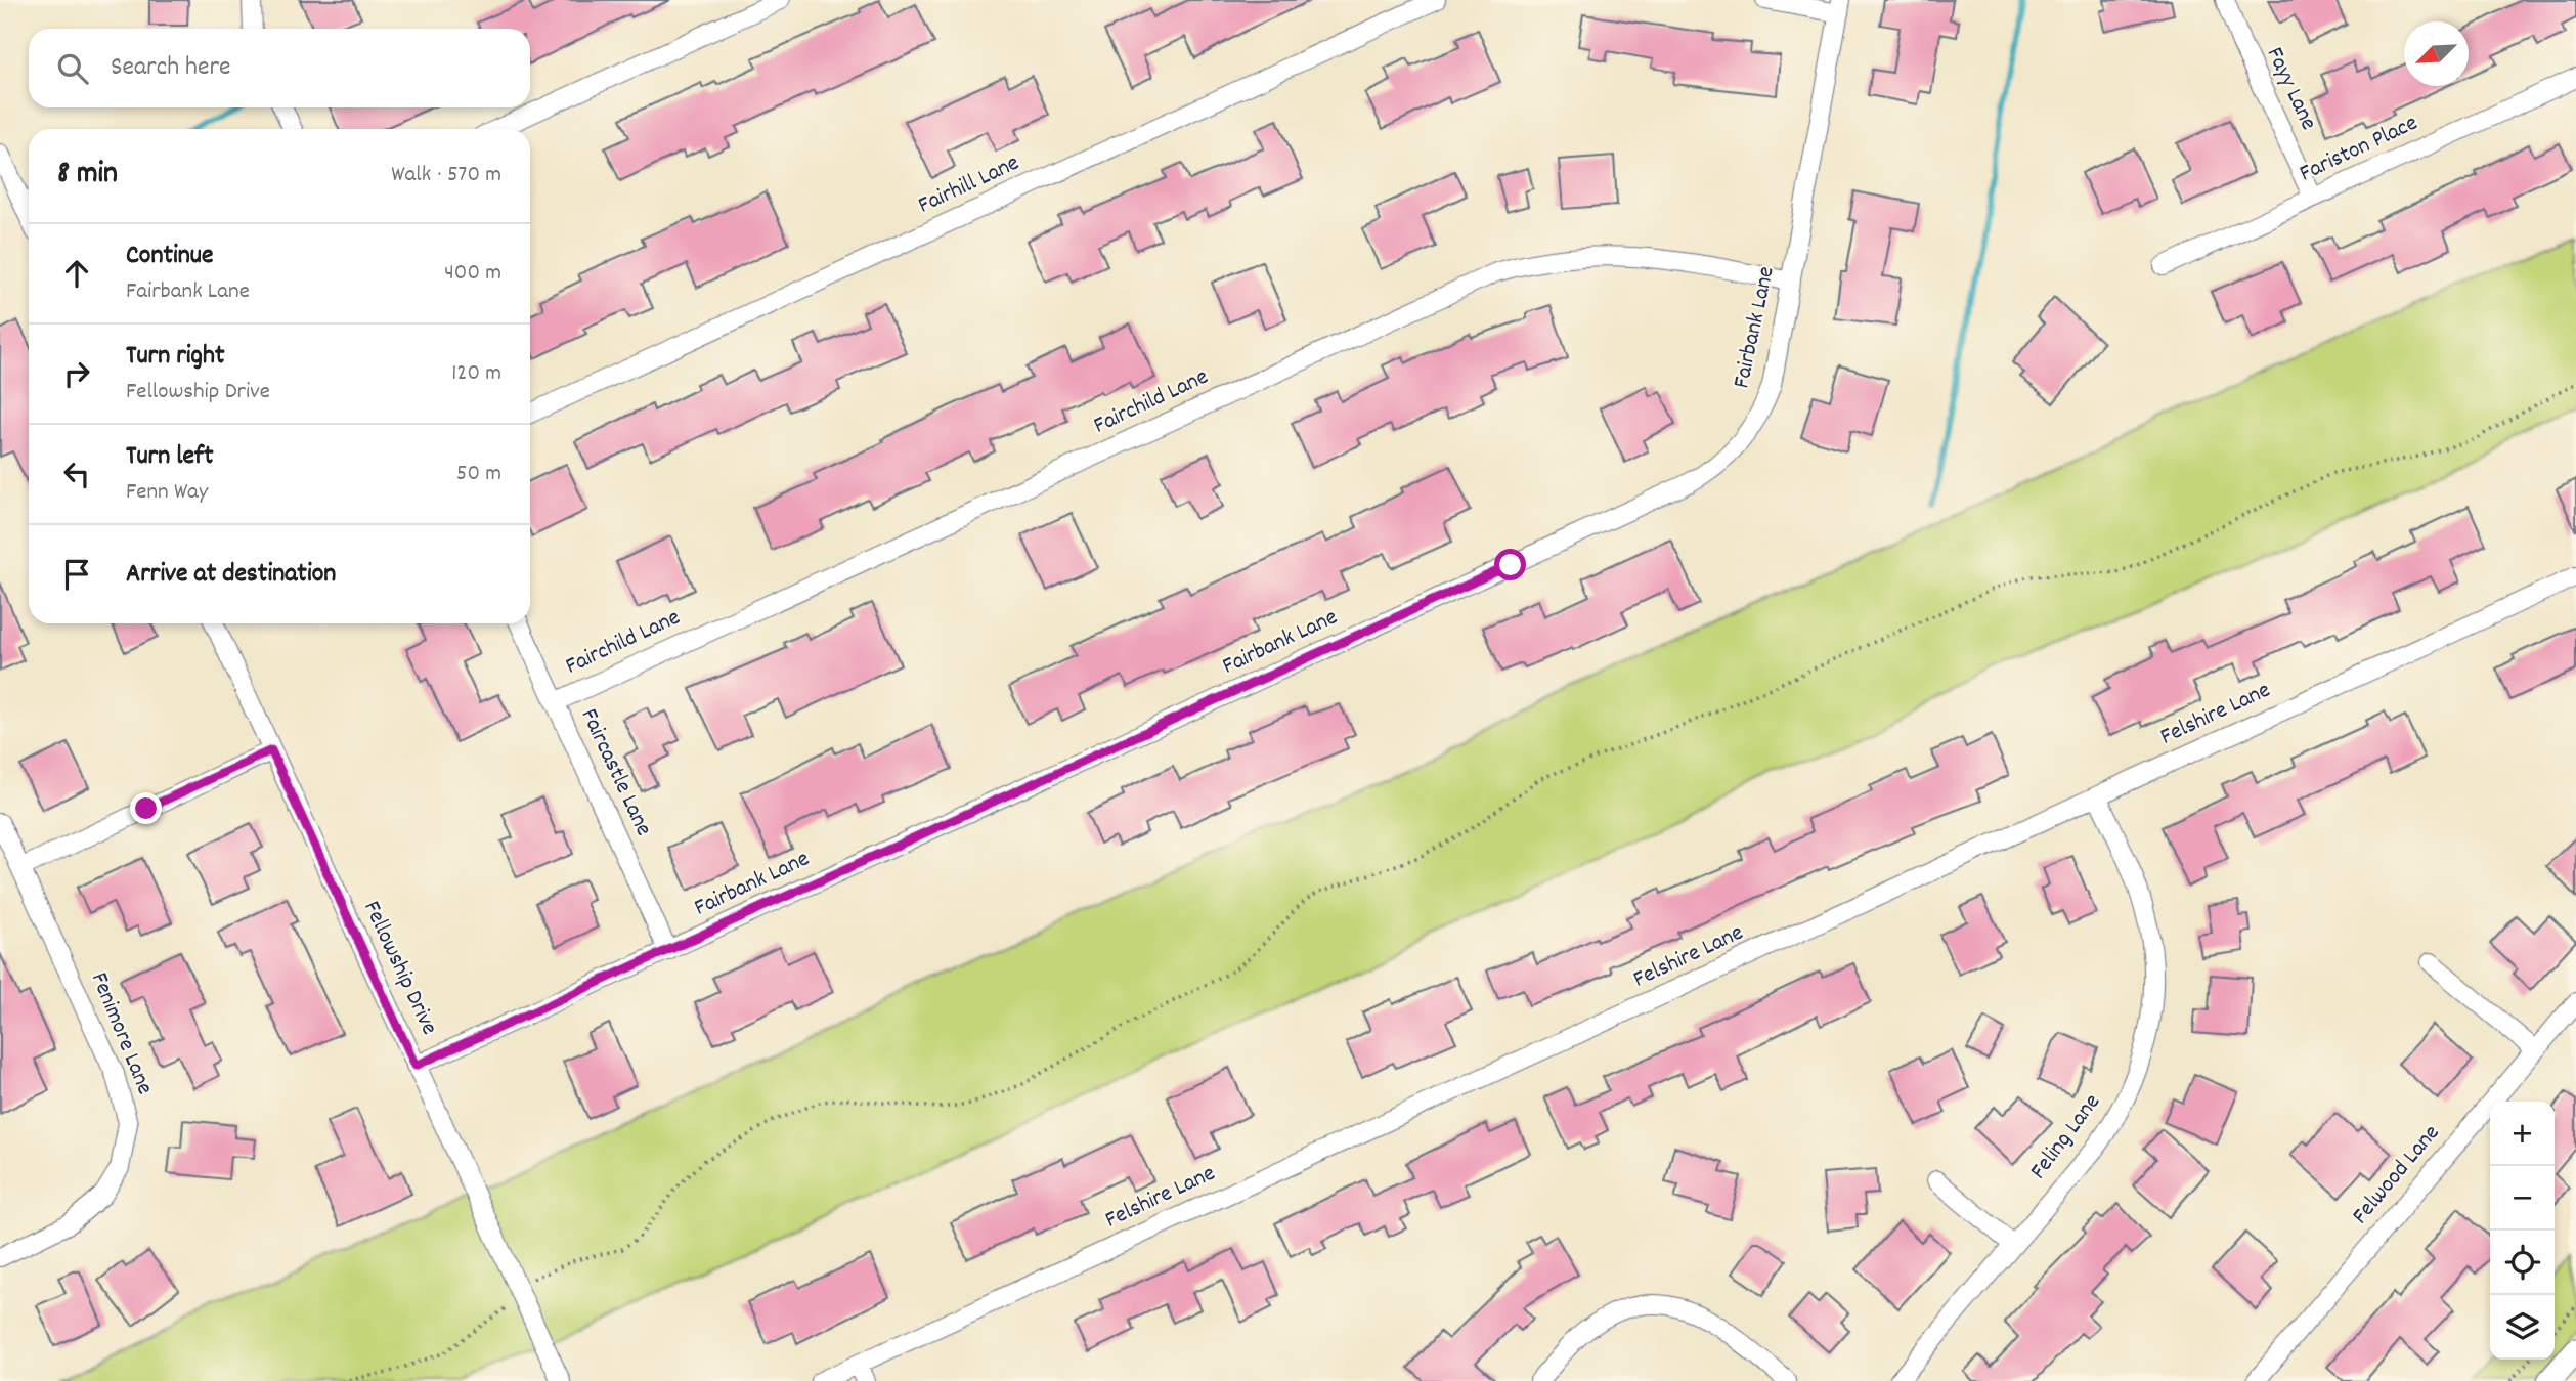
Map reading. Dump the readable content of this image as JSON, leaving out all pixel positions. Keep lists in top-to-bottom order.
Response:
{
  "streets": {
    "street": [
      "Fayy Lane",
      "Fariston Place",
      "Fairhill Lane",
      "Fairbank Lane",
      "Fairchild Lane",
      "Felshire Lane",
      "Faircastle Lane",
      "Fellowship Drive",
      "Fenimore Lane",
      "Feling Lane",
      "Felwood Lane"
    ]
  },
  "crossings": [
    ["Fayy Lane", "Fariston Place"],
    ["Fairbank Lane", "Fairchild Lane"],
    ["Fairbank Lane", "Faircastle Lane"],
    ["Fairbank Lane", "Fellowship Drive"],
    ["Fairchild Lane", "Faircastle Lane"],
    ["Felshire Lane", "Feling Lane"]
  ],
  "north": "bottom left",
  "page": {
    "search": "Search here",
    "heading": ["8 min", "Walk · 570 m"],
    "list": [
      ["Continue", "Fairbank Lane", "400 m"],
      ["Turn right", "Fellowship Drive", "120 m"],
      ["Turn left", "Fenn Way", "50 m"],
      "Arrive at destination"
    ],
    "map_buttons": ["+", "−"]
  }
}
